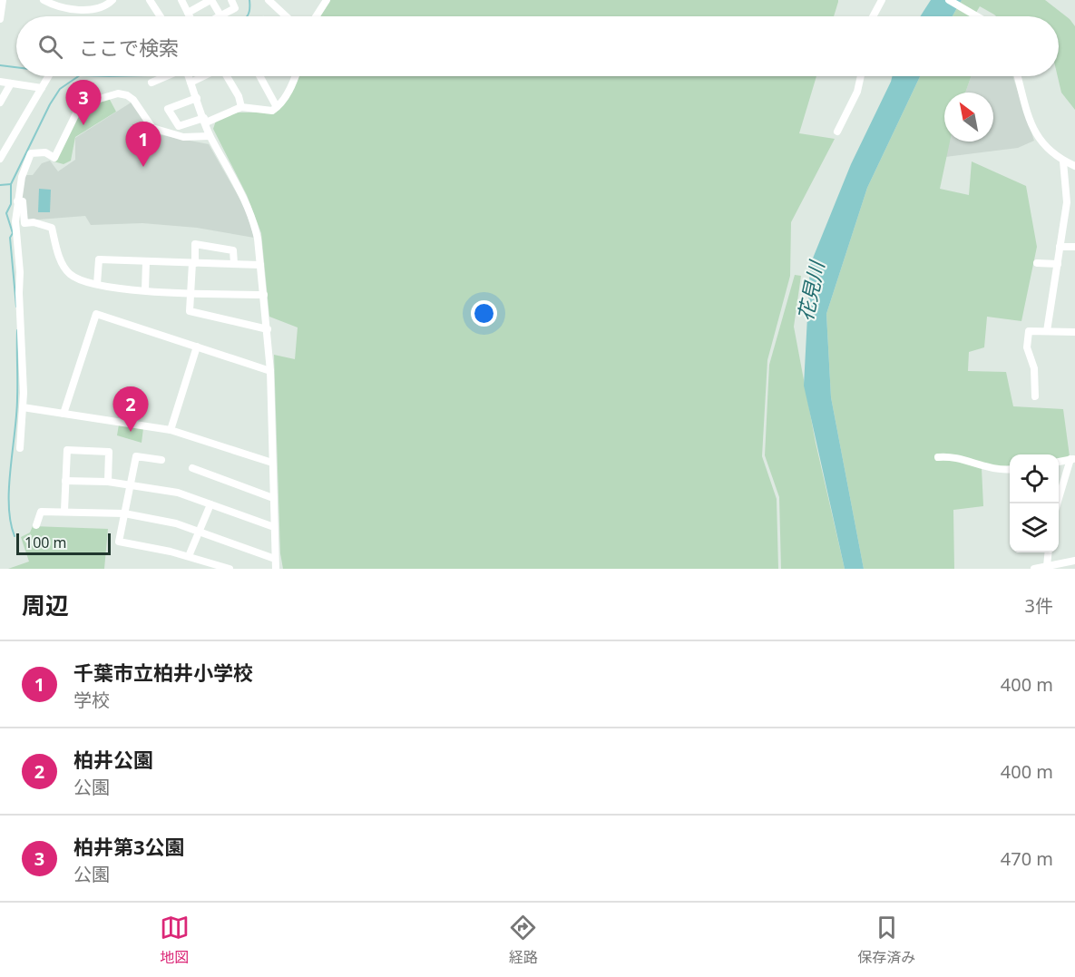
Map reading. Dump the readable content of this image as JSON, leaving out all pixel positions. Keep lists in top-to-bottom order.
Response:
{
  "water": ["花見川"],
  "scale_bar": "100 m",
  "north": "top left",
  "page": {
    "search": "ここで検索",
    "pins": ["3", "1", "2"],
    "scale": "100 m",
    "heading": ["周辺", "3件"],
    "list": [
      {
        "mark": "1",
        "name": "千葉市立柏井小学校",
        "note": "学校",
        "value": "400 m"
      },
      {
        "mark": "2",
        "name": "柏井公園",
        "note": "公園",
        "value": "400 m"
      },
      {
        "mark": "3",
        "name": "柏井第3公園",
        "note": "公園",
        "value": "470 m"
      }
    ],
    "nav": ["地図", "経路", "保存済み"]
  }
}
